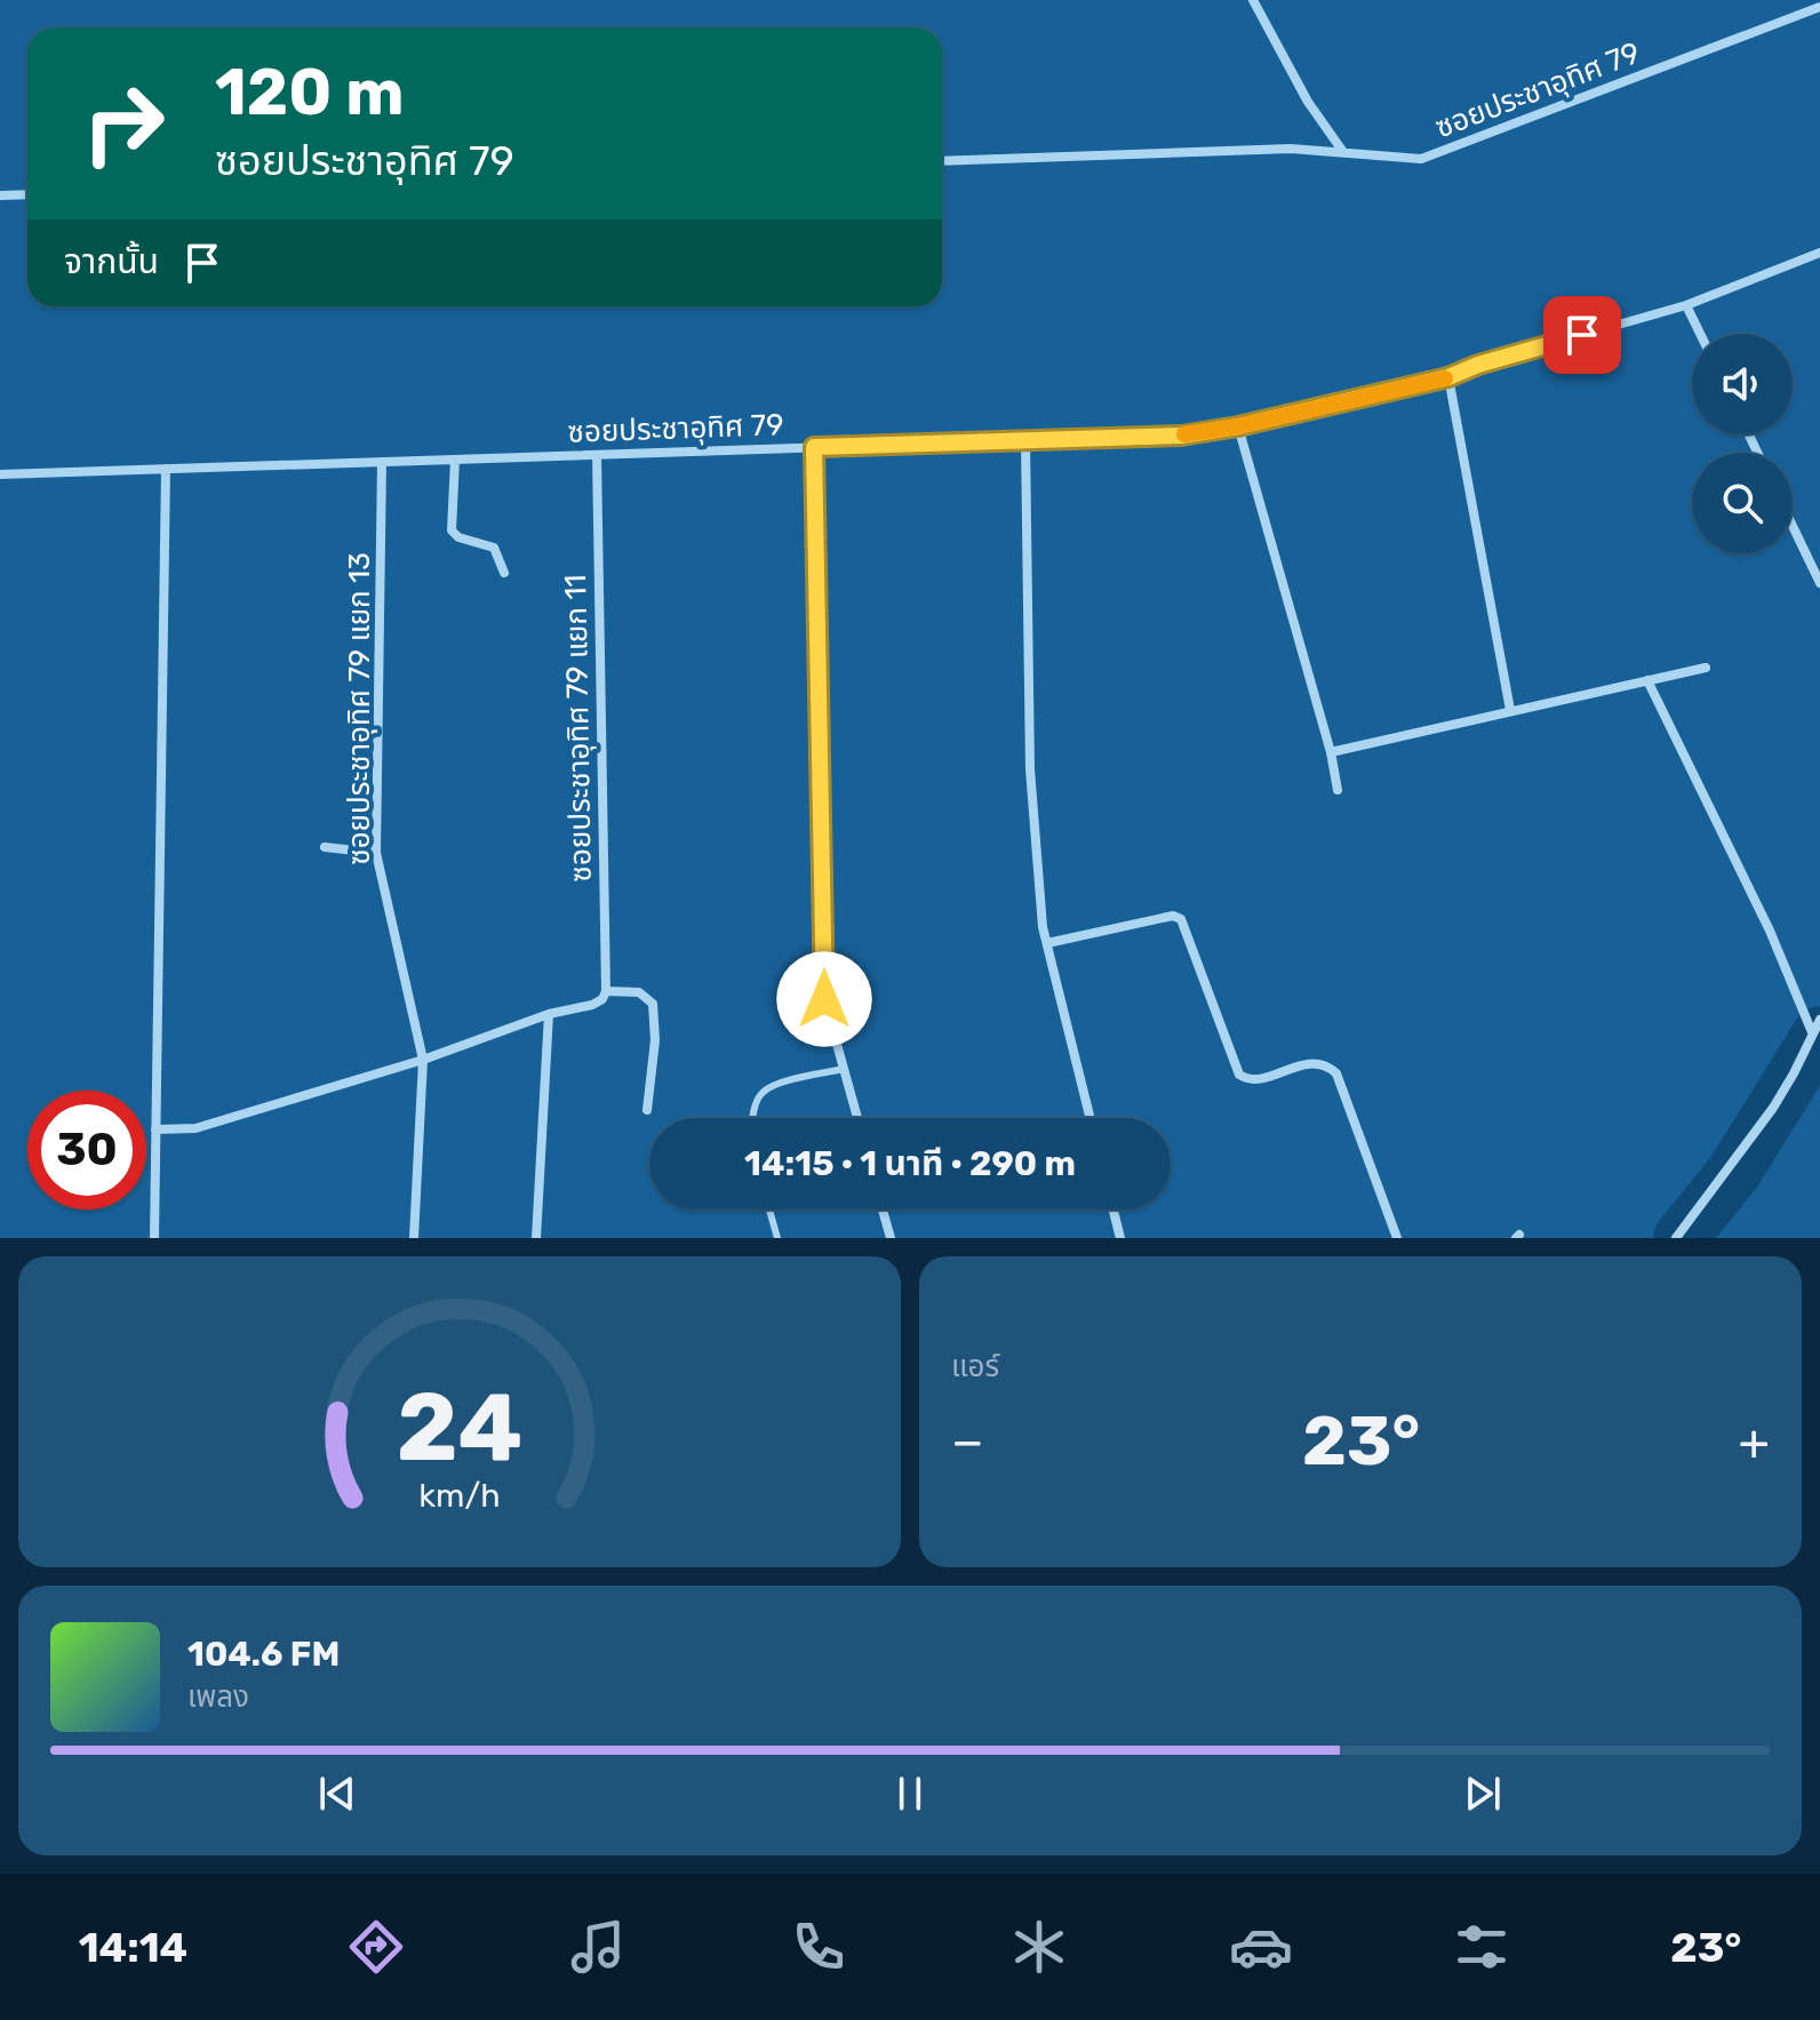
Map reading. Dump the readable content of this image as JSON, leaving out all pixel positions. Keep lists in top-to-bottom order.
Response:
{
  "streets": {
    "street": ["ซอยประชาอุทิศ 79", "ซอยประชาอุทิศ 79 แยก 13", "ซอยประชาอุทิศ 79 แยก 11"]
  },
  "crossings": [
    ["ซอยประชาอุทิศ 79", "ซอยประชาอุทิศ 79 แยก 13"],
    ["ซอยประชาอุทิศ 79", "ซอยประชาอุทิศ 79 แยก 11"]
  ],
  "page": {
    "turn": ["120 m", "ซอยประชาอุทิศ 79"],
    "then": "จากนั้น",
    "limit": "30",
    "trip": "14:15 · 1 นาที · 290 m",
    "tile": "แอร์",
    "heat": ["−", "23°", "+"],
    "song": ["104.6 FM", "เพลง"],
    "tabs": ["14:14", "23°"],
    "gauge": ["24", "km/h"]
  }
}
